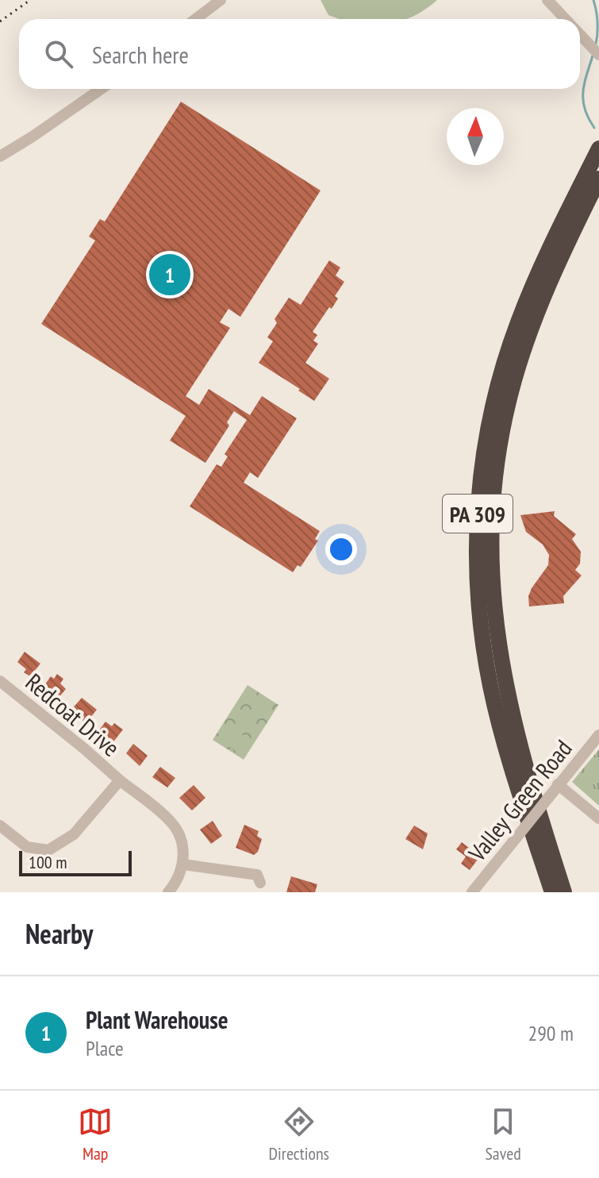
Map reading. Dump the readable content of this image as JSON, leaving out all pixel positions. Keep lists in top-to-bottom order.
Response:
{
  "streets": {
    "highway": ["PA 309"],
    "street": ["Redcoat Drive", "Valley Green Road"]
  },
  "scale_bar": "100 m",
  "north": "top",
  "page": {
    "search": "Search here",
    "pins": "1",
    "scale": "100 m",
    "heading": "Nearby",
    "list": [
      {
        "mark": "1",
        "name": "Plant Warehouse",
        "note": "Place",
        "value": "290 m"
      }
    ],
    "nav": ["Map", "Directions", "Saved"]
  }
}
